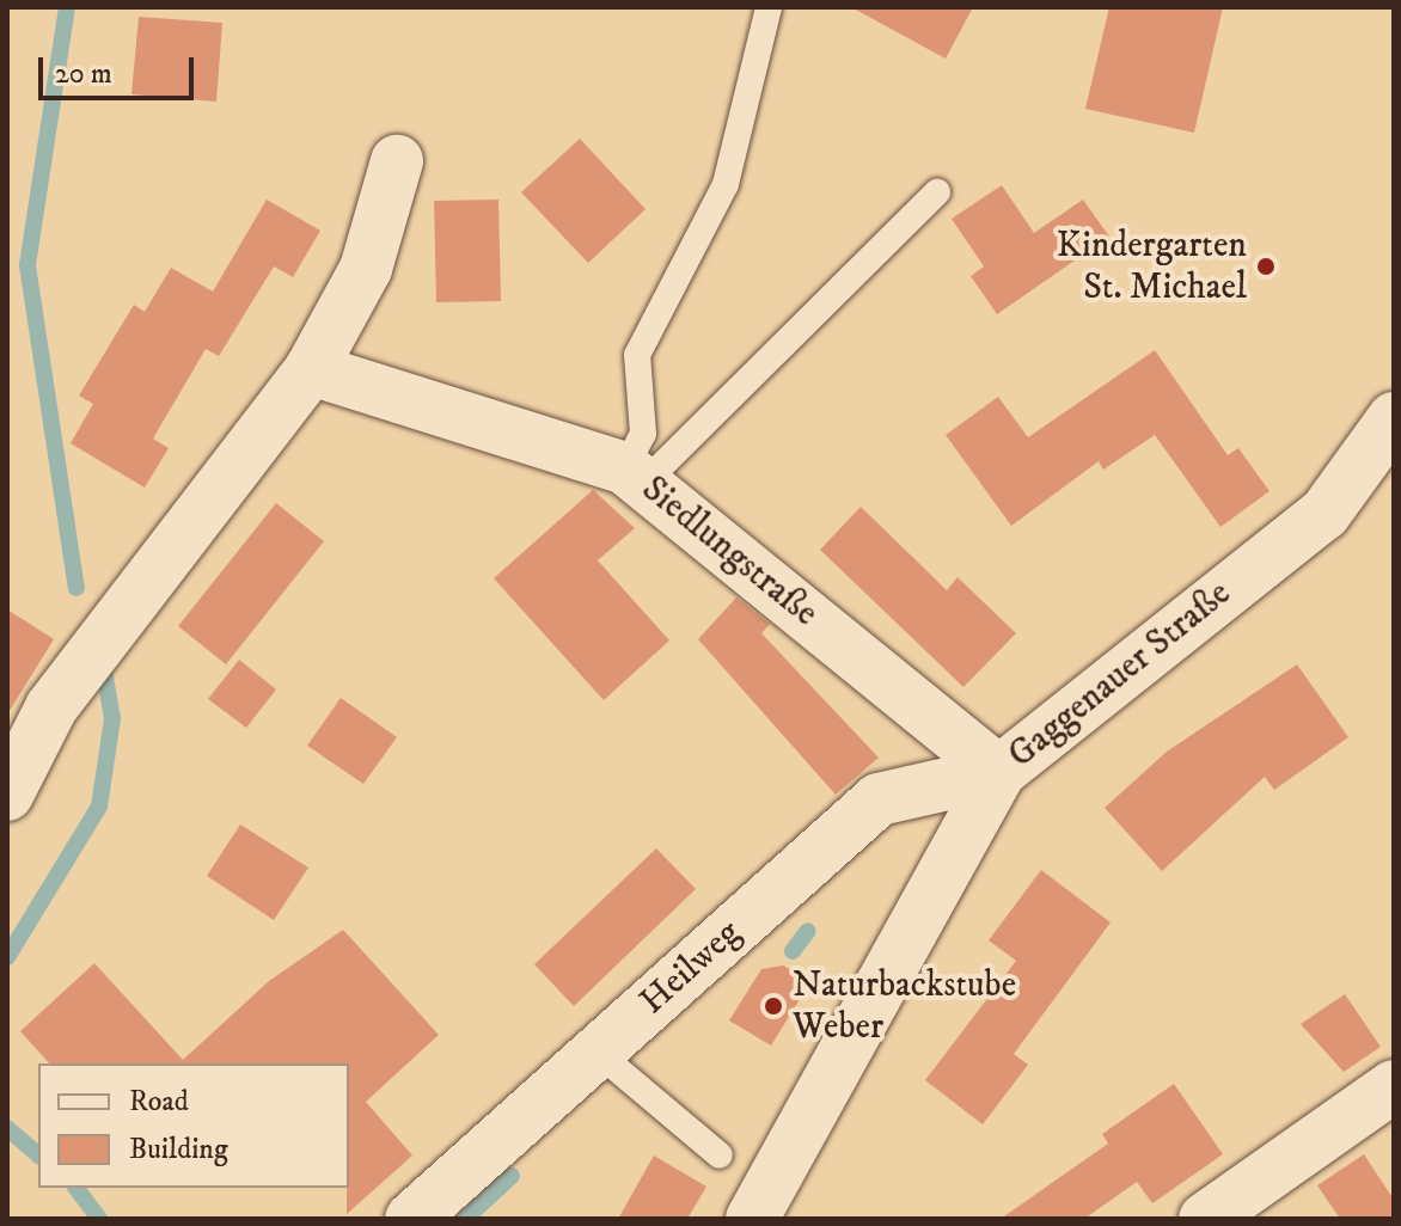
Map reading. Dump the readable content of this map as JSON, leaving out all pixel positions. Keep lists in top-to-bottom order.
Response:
{
  "streets": {
    "street": ["Siedlungstraße", "Gaggenauer Straße", "Heilweg"]
  },
  "crossings": [
    ["Siedlungstraße", "Gaggenauer Straße"],
    ["Siedlungstraße", "Heilweg"],
    ["Gaggenauer Straße", "Heilweg"]
  ],
  "places": ["Kindergarten St. Michael", "Naturbackstube Weber"],
  "legend": ["Road", "Building"],
  "scale_bar": "20 m"
}
